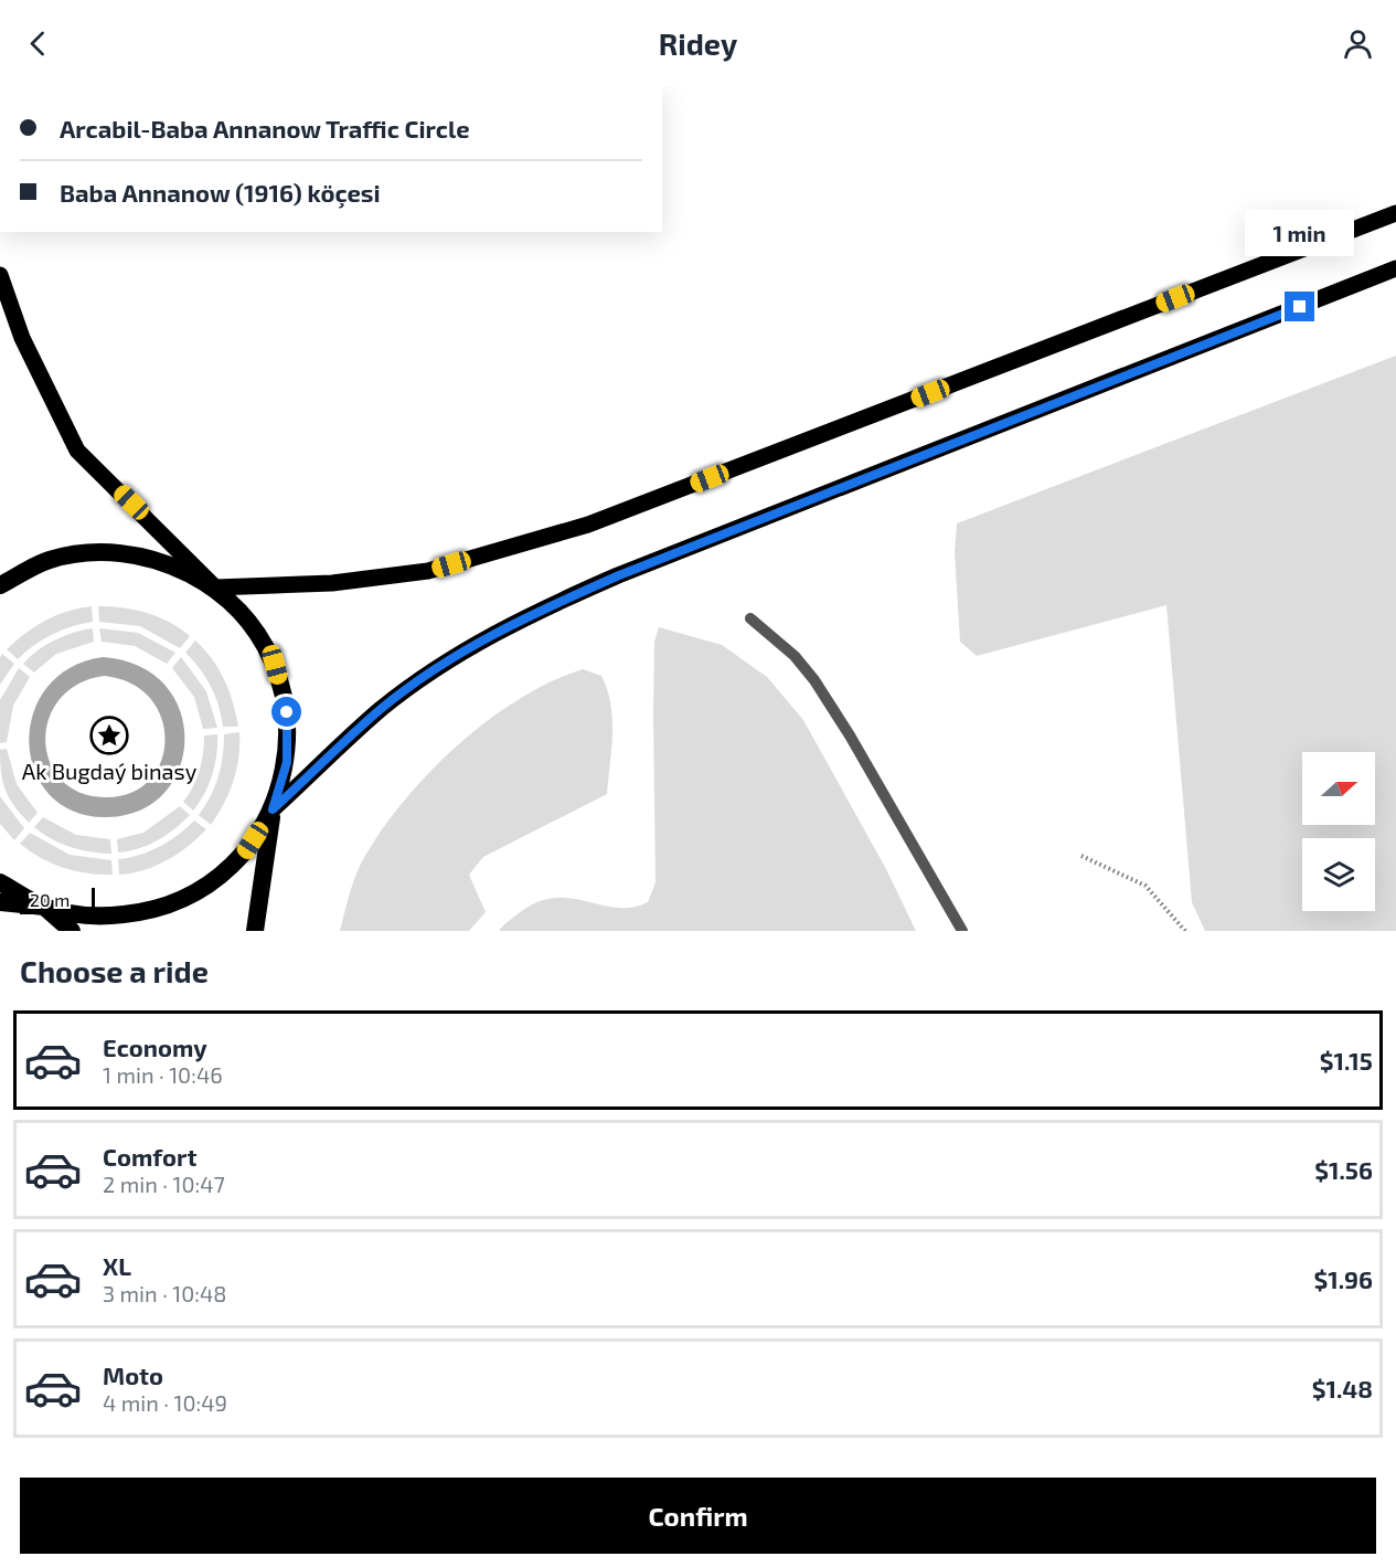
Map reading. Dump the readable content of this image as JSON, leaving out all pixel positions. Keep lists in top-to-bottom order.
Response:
{
  "places": {
    "place": ["Ak Bugdaý binasy"]
  },
  "scale_bar": "20 m",
  "north": "right",
  "page": {
    "header": "Ridey",
    "banner": ["Arcabil-Baba Annanow Traffic Circle", "Baba Annanow (1916) köçesi"],
    "bubble": "1 min",
    "scale": "20 m",
    "heading": "Choose a ride",
    "list": [
      {
        "name": "Economy",
        "note": "1 min · 10:46",
        "value": "$1.15"
      },
      {
        "name": "Comfort",
        "note": "2 min · 10:47",
        "value": "$1.56"
      },
      {
        "name": "XL",
        "note": "3 min · 10:48",
        "value": "$1.96"
      },
      {
        "name": "Moto",
        "note": "4 min · 10:49",
        "value": "$1.48"
      }
    ],
    "buttons": "Confirm"
  }
}
